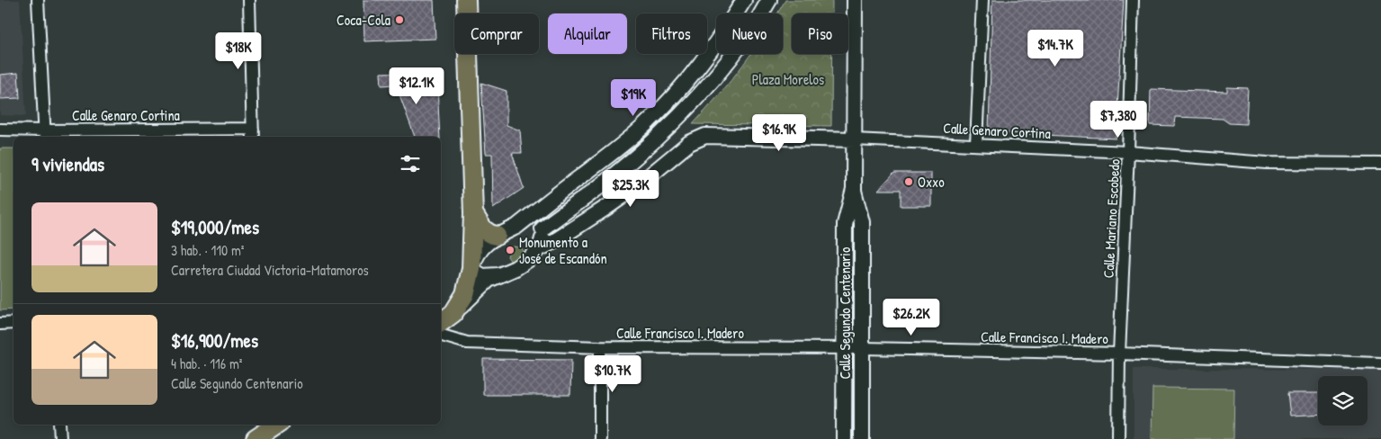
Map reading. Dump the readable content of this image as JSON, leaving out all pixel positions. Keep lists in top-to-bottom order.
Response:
{
  "streets": {
    "street": [
      "Calle Genaro Cortina",
      "Calle Mariano Escobedo",
      "Calle Segundo Centenario",
      "Calle Francisco I. Madero"
    ]
  },
  "crossings": [
    ["Calle Genaro Cortina", "Calle Mariano Escobedo"],
    ["Calle Genaro Cortina", "Calle Segundo Centenario"],
    ["Calle Mariano Escobedo", "Calle Francisco I. Madero"],
    ["Calle Segundo Centenario", "Calle Francisco I. Madero"]
  ],
  "parks": ["Plaza Morelos"],
  "places": ["Coca-Cola", "Oxxo", "Monumento a José de Escandón"],
  "page": {
    "chip": [
      "Comprar",
      "Alquilar",
      "Filtros",
      "Nuevo",
      "Piso"
    ],
    "price": [
      "$14.7K",
      "$18K",
      "$12.1K",
      "$19K",
      "$7,380",
      "$16.9K",
      "$25.3K",
      "$26.2K",
      "$10.7K"
    ],
    "heading": "9 viviendas",
    "list": [
      {
        "name": "$19,000/mes",
        "note": "3 hab. · 110 m² · Carretera Ciudad Victoria-Matamoros"
      },
      {
        "name": "$16,900/mes",
        "note": "4 hab. · 116 m² · Calle Segundo Centenario"
      }
    ]
  }
}
